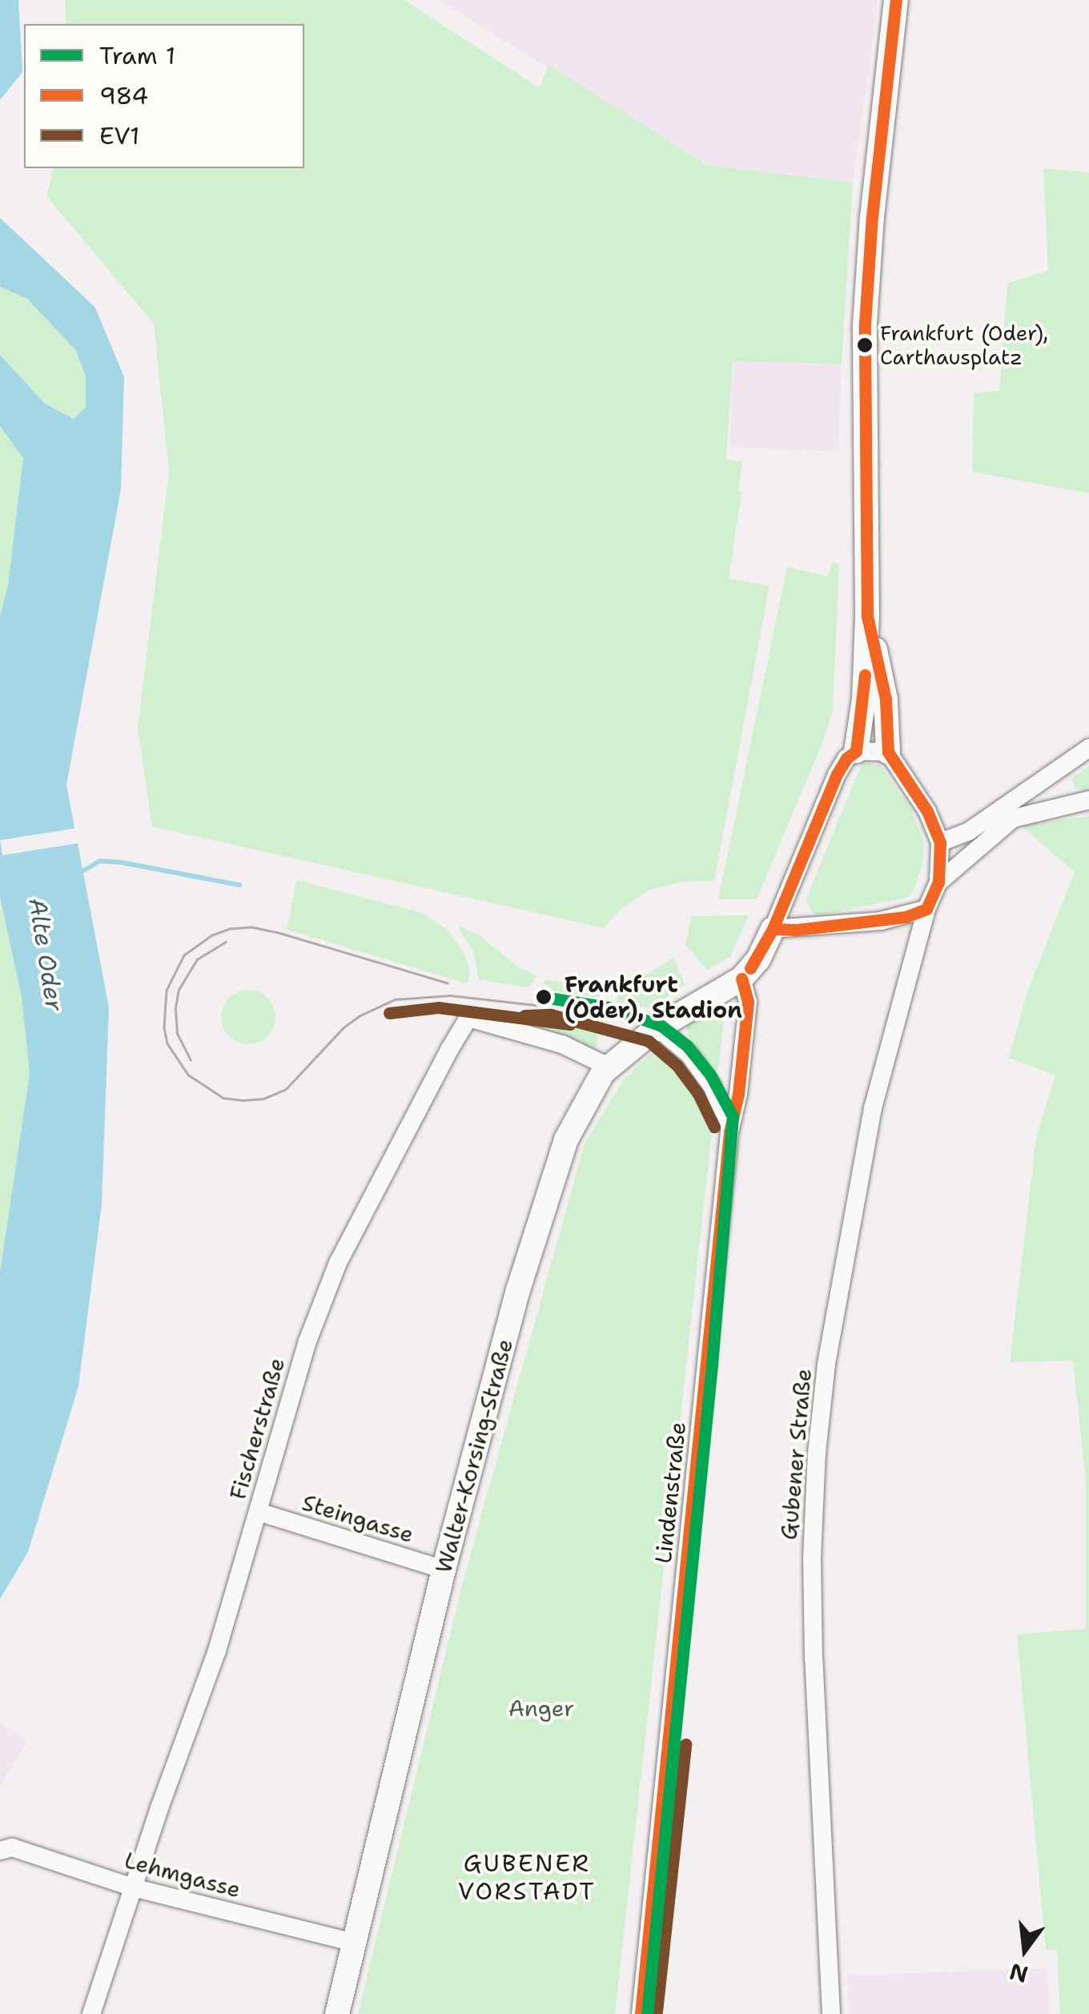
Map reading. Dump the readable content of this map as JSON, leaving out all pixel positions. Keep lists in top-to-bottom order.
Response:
{
  "streets": {
    "street": [
      "Fischerstraße",
      "Gubener Straße",
      "Walter-Korsing-Straße",
      "Lindenstraße",
      "Steingasse",
      "Lehmgasse"
    ]
  },
  "crossings": [
    ["Fischerstraße", "Walter-Korsing-Straße"],
    ["Fischerstraße", "Steingasse"],
    ["Fischerstraße", "Lehmgasse"],
    ["Walter-Korsing-Straße", "Lindenstraße"],
    ["Walter-Korsing-Straße", "Steingasse"],
    ["Walter-Korsing-Straße", "Lehmgasse"]
  ],
  "districts": ["GUBENER VORSTADT"],
  "water": ["Alte Oder"],
  "parks": ["Anger"],
  "places": ["Frankfurt (Oder), Carthausplatz", "Frankfurt (Oder), Stadion"],
  "lines": ["transit line 984", "tram line 1", "transit line EV1"],
  "legend": ["Tram 1", "984", "EV1"],
  "north": "bottom"
}
